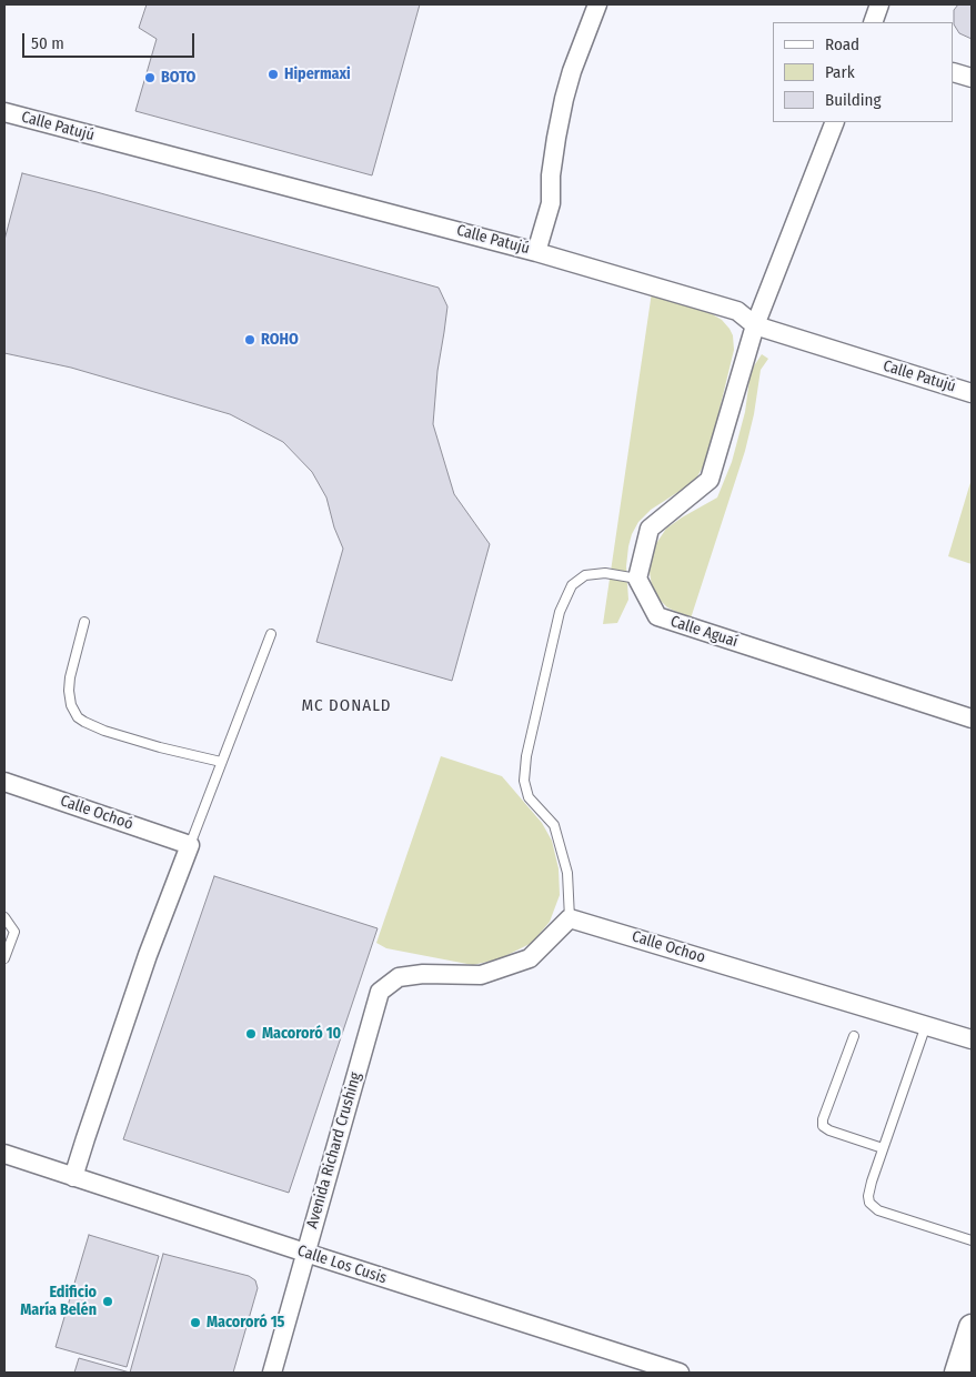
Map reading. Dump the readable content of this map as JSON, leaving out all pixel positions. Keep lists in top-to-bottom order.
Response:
{
  "streets": {
    "street": [
      "Calle Patujú",
      "Calle Aguaí",
      "Calle Ochoó",
      "Calle Ochoo",
      "Avenida Richard Crushing",
      "Calle Los Cusis"
    ]
  },
  "crossings": [
    ["Calle Ochoo", "Avenida Richard Crushing"],
    ["Avenida Richard Crushing", "Calle Los Cusis"]
  ],
  "districts": ["MC DONALD"],
  "places": [
    "Hipermaxi",
    "BOTO",
    "ROHO",
    "Macororó 10",
    "Edificio María Belén",
    "Macororó 15"
  ],
  "legend": ["Road", "Park", "Building"],
  "scale_bar": "50 m"
}
